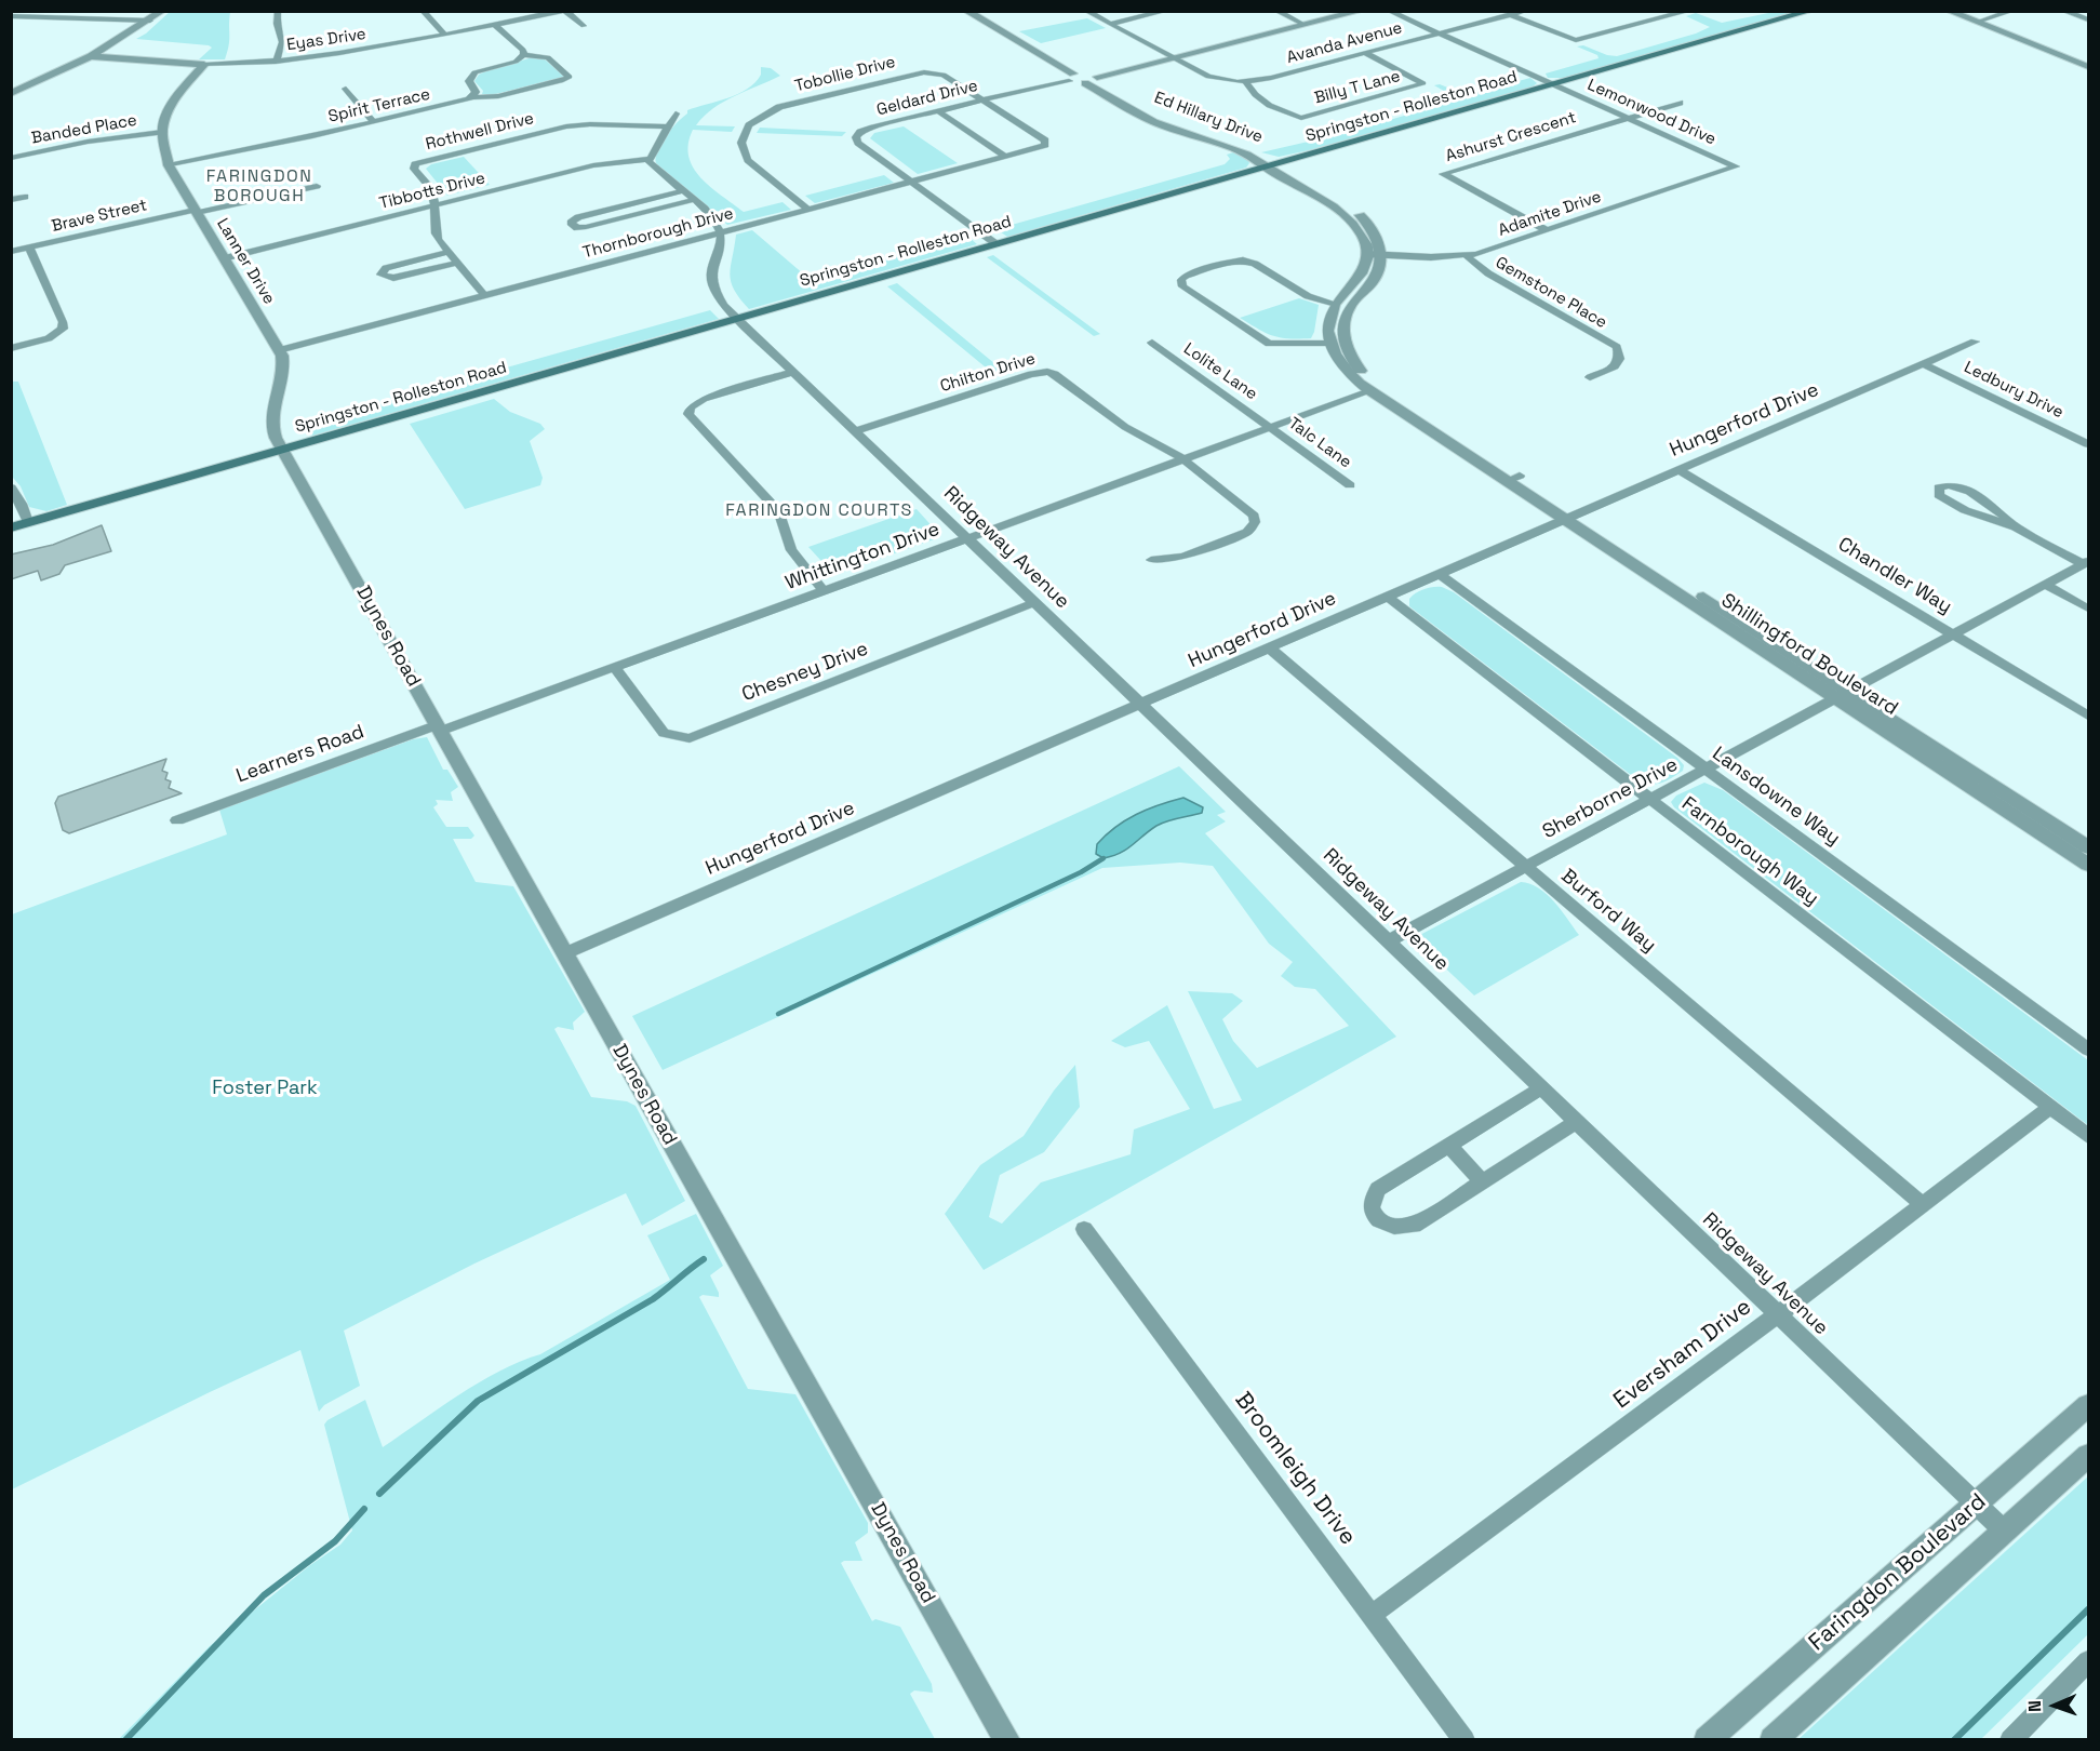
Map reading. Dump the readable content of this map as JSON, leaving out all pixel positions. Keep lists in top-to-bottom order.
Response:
{
  "streets": {
    "main road": ["Springston - Rolleston Road"],
    "street": [
      "Eyas Drive",
      "Avanda Avenue",
      "Tobollie Drive",
      "Billy T Lane",
      "Geldard Drive",
      "Spirit Terrace",
      "Lemonwood Drive",
      "Ed Hillary Drive",
      "Banded Place",
      "Rothwell Drive",
      "Ashurst Crescent",
      "Tibbotts Drive",
      "Adamite Drive",
      "Brave Street",
      "Thornborough Drive",
      "Lanner Drive",
      "Gemstone Place",
      "Lolite Lane",
      "Chilton Drive",
      "Ledbury Drive",
      "Hungerford Drive",
      "Talc Lane",
      "Ridgeway Avenue",
      "Whittington Drive",
      "Chandler Way",
      "Dynes Road",
      "Shillingford Boulevard",
      "Chesney Drive",
      "Learners Road",
      "Lansdowne Way",
      "Sherborne Drive",
      "Farnborough Way",
      "Burford Way",
      "Eversham Drive",
      "Broomleigh Drive",
      "Faringdon Boulevard"
    ]
  },
  "crossings": [
    ["Avanda Avenue", "Billy T Lane"],
    ["Avanda Avenue", "Lemonwood Drive"],
    ["Tobollie Drive", "Geldard Drive"],
    ["Tobollie Drive", "Thornborough Drive"],
    ["Geldard Drive", "Springston - Rolleston Road"],
    ["Geldard Drive", "Ed Hillary Drive"],
    ["Geldard Drive", "Thornborough Drive"],
    ["Spirit Terrace", "Lanner Drive"],
    ["Springston - Rolleston Road", "Lemonwood Drive"],
    ["Springston - Rolleston Road", "Ed Hillary Drive"],
    ["Springston - Rolleston Road", "Lanner Drive"],
    ["Springston - Rolleston Road", "Ridgeway Avenue"],
    ["Springston - Rolleston Road", "Dynes Road"],
    ["Lemonwood Drive", "Ashurst Crescent"],
    ["Lemonwood Drive", "Adamite Drive"],
    ["Banded Place", "Lanner Drive"],
    ["Rothwell Drive", "Tibbotts Drive"],
    ["Rothwell Drive", "Thornborough Drive"],
    ["Ashurst Crescent", "Adamite Drive"],
    ["Tibbotts Drive", "Lanner Drive"],
    ["Adamite Drive", "Gemstone Place"],
    ["Adamite Drive", "Shillingford Boulevard"],
    ["Brave Street", "Lanner Drive"],
    ["Thornborough Drive", "Lanner Drive"],
    ["Thornborough Drive", "Ridgeway Avenue"],
    ["Lanner Drive", "Dynes Road"],
    ["Lolite Lane", "Talc Lane"],
    ["Lolite Lane", "Whittington Drive"],
    ["Chilton Drive", "Ridgeway Avenue"],
    ["Chilton Drive", "Whittington Drive"],
    ["Ledbury Drive", "Hungerford Drive"],
    ["Hungerford Drive", "Ridgeway Avenue"],
    ["Hungerford Drive", "Chandler Way"],
    ["Hungerford Drive", "Dynes Road"],
    ["Hungerford Drive", "Shillingford Boulevard"],
    ["Hungerford Drive", "Lansdowne Way"],
    ["Hungerford Drive", "Farnborough Way"],
    ["Hungerford Drive", "Burford Way"],
    ["Talc Lane", "Whittington Drive"],
    ["Ridgeway Avenue", "Whittington Drive"],
    ["Ridgeway Avenue", "Chesney Drive"],
    ["Ridgeway Avenue", "Sherborne Drive"],
    ["Ridgeway Avenue", "Eversham Drive"],
    ["Ridgeway Avenue", "Faringdon Boulevard"],
    ["Whittington Drive", "Dynes Road"],
    ["Whittington Drive", "Shillingford Boulevard"],
    ["Whittington Drive", "Chesney Drive"],
    ["Whittington Drive", "Learners Road"],
    ["Chandler Way", "Sherborne Drive"],
    ["Dynes Road", "Learners Road"],
    ["Shillingford Boulevard", "Sherborne Drive"],
    ["Lansdowne Way", "Sherborne Drive"],
    ["Sherborne Drive", "Farnborough Way"],
    ["Sherborne Drive", "Burford Way"],
    ["Farnborough Way", "Eversham Drive"],
    ["Burford Way", "Eversham Drive"],
    ["Eversham Drive", "Broomleigh Drive"]
  ],
  "districts": ["FARINGDON BOROUGH", "FARINGDON COURTS"],
  "parks": ["Foster Park"],
  "north": "left"
}
